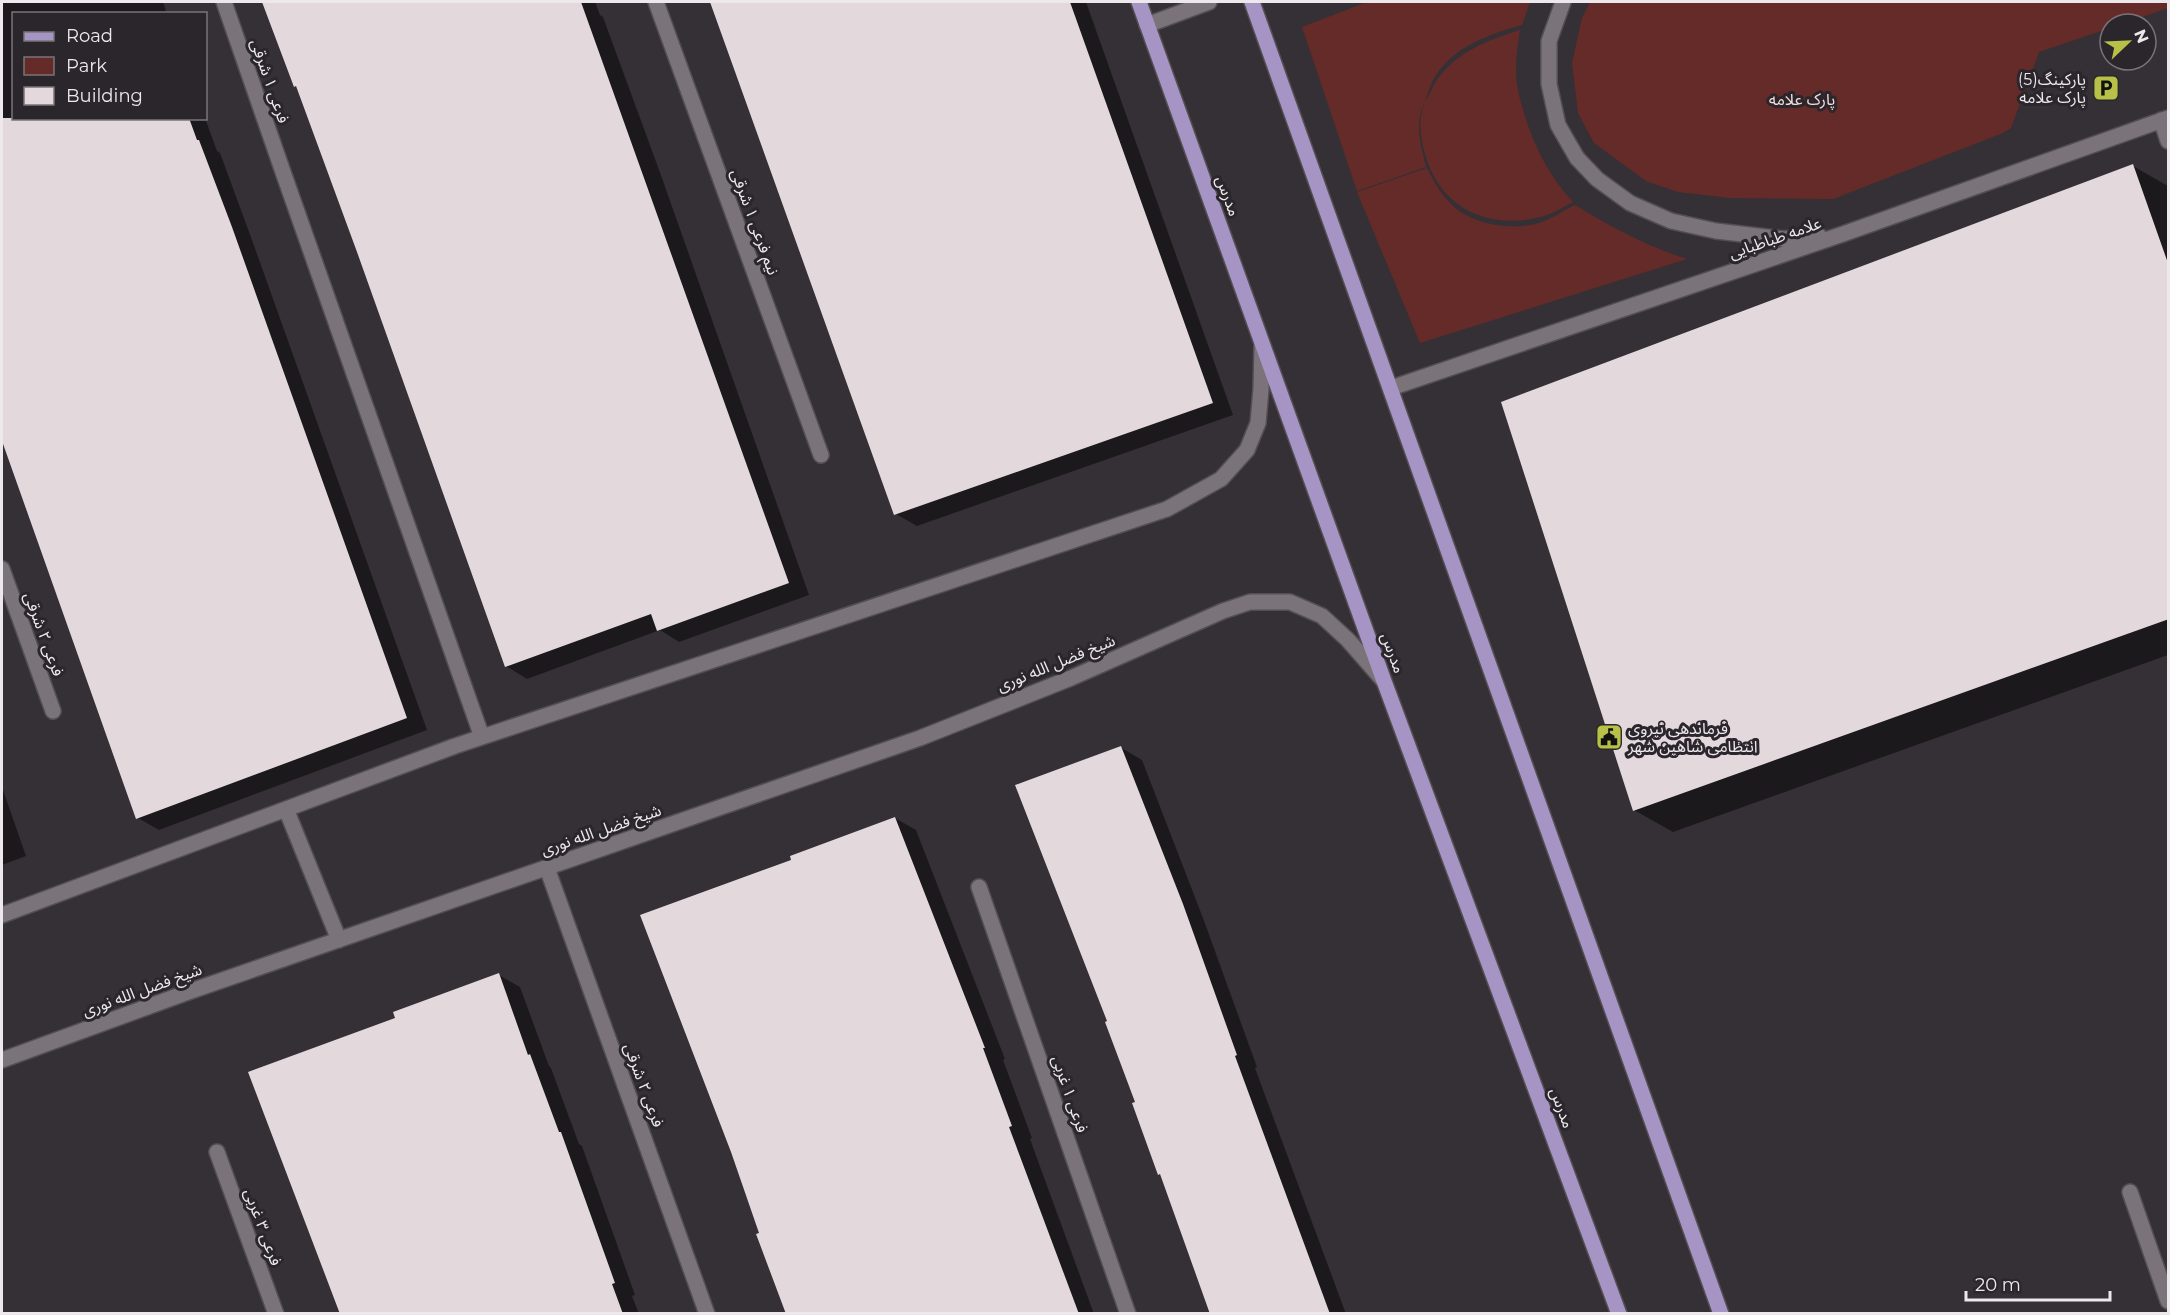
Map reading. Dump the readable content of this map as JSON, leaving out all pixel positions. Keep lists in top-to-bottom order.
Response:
{
  "streets": {
    "main road": ["مدرس"],
    "street": [
      "فرعی ۱ شرقی",
      "نیم فرعی ۱ شرقی",
      "علامه طباطبایی",
      "فرعی ۲ شرقی",
      "شیخ فضل الله نوری",
      "فرعی ۱ غربی",
      "فرعی ۳ غربی"
    ]
  },
  "crossings": [
    ["مدرس", "شیخ فضل الله نوری"],
    ["فرعی ۲ شرقی", "شیخ فضل الله نوری"]
  ],
  "parks": ["پارک علامه"],
  "places": {
    "parking": ["پارکینگ(5) پارک علامه"],
    "public building": ["فرماندهی نیروی انتظامی شاهین شهر"]
  },
  "legend": ["Road", "Park", "Building"],
  "scale_bar": "20 m",
  "north": "top right"
}
